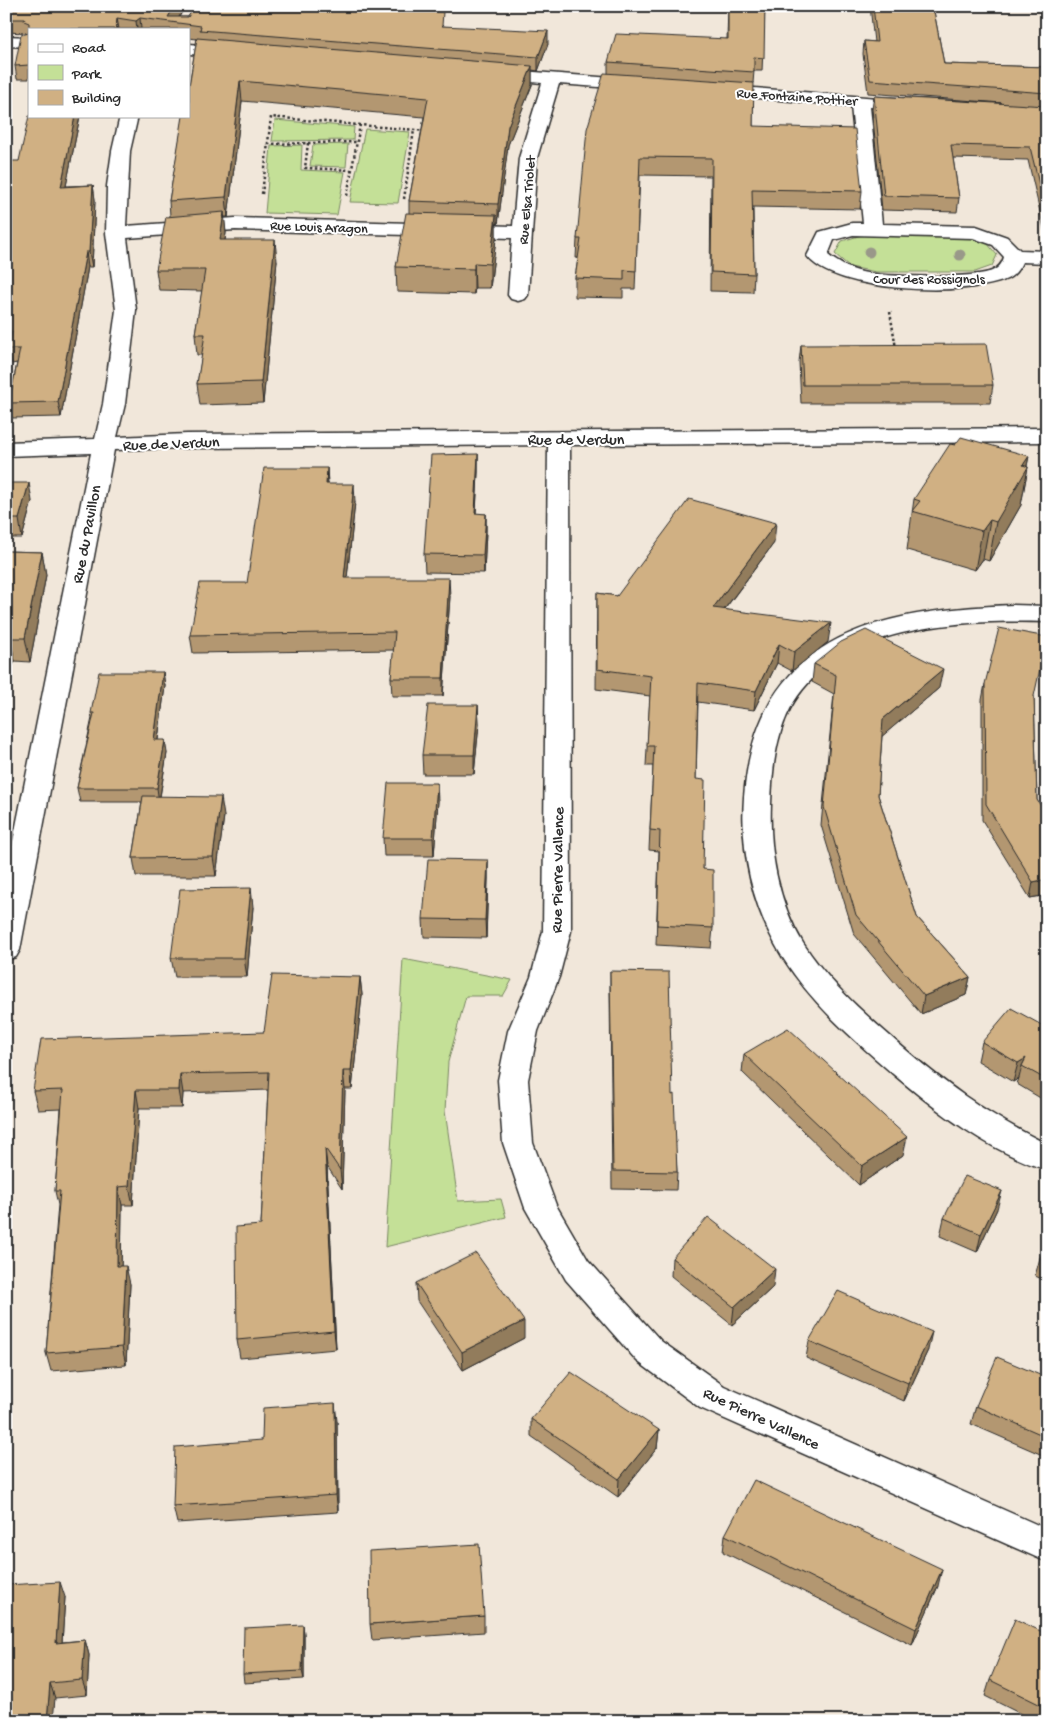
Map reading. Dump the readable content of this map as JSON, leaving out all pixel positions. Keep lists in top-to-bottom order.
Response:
{
  "streets": {
    "street": [
      "Rue Fontaine Pottier",
      "Rue Elsa Triolet",
      "Rue Louis Aragon",
      "Cour des Rossignols",
      "Rue de Verdun",
      "Rue du Pavillon",
      "Rue Pierre Vallence"
    ]
  },
  "crossings": [
    ["Rue Elsa Triolet", "Rue Louis Aragon"],
    ["Rue Louis Aragon", "Rue du Pavillon"],
    ["Rue de Verdun", "Rue du Pavillon"],
    ["Rue de Verdun", "Rue Pierre Vallence"]
  ],
  "legend": ["Road", "Park", "Building"]
}
